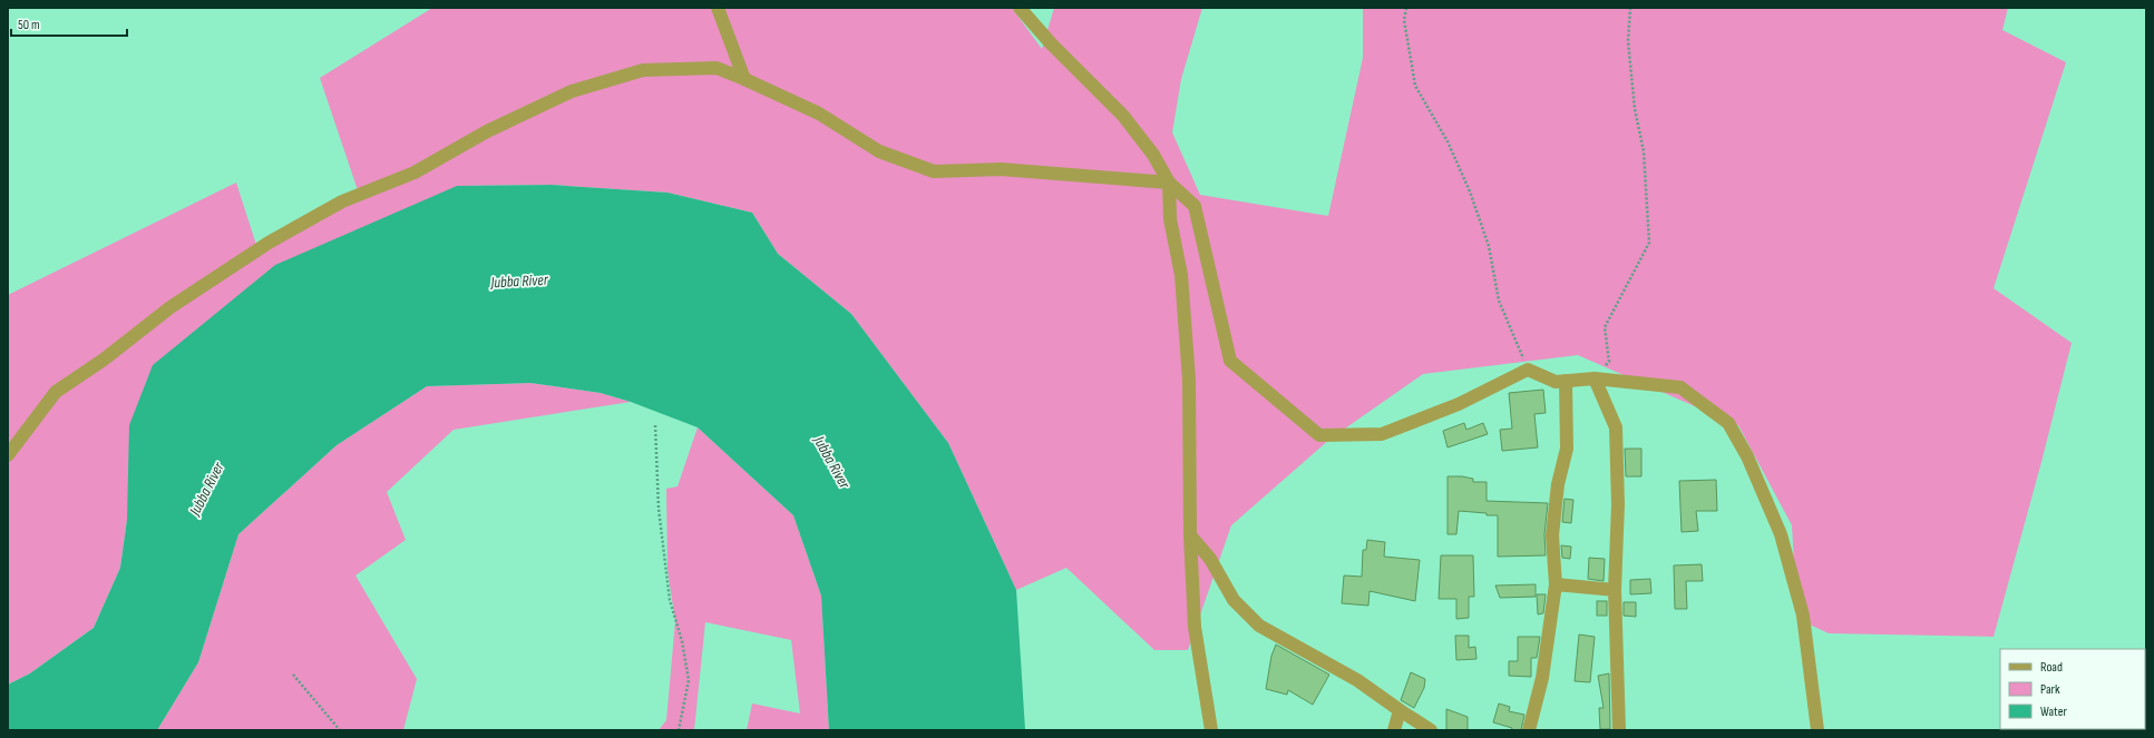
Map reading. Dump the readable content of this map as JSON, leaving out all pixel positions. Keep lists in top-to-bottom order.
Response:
{
  "water": ["Jubba River"],
  "legend": ["Road", "Park", "Water"],
  "scale_bar": "50 m"
}
